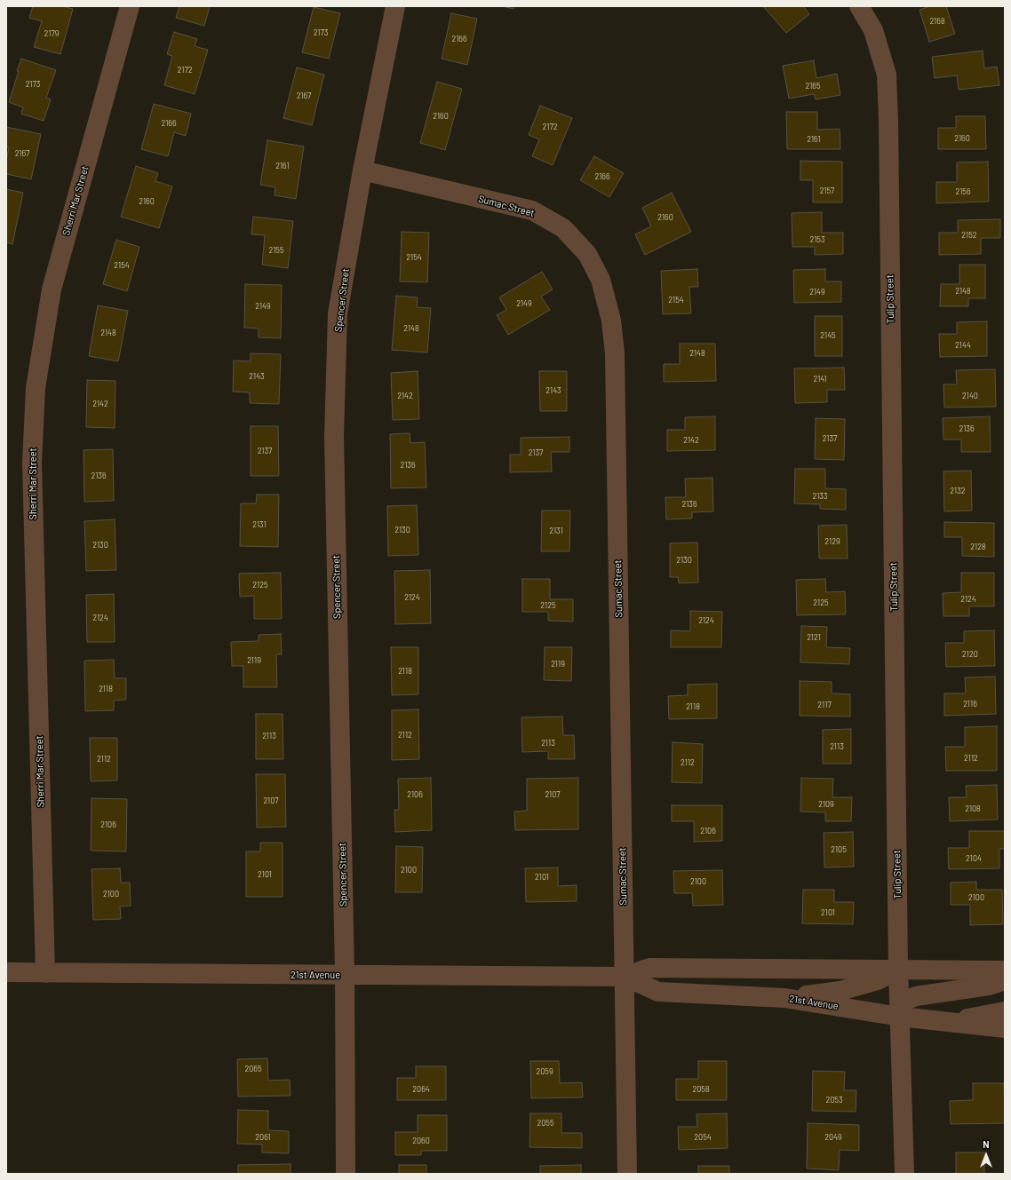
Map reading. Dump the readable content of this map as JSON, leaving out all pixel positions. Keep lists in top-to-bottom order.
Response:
{
  "streets": {
    "street": [
      "Sherri Mar Street",
      "Sumac Street",
      "Tulip Street",
      "Spencer Street",
      "21st Avenue"
    ]
  },
  "crossings": [
    ["Sherri Mar Street", "21st Avenue"],
    ["Sumac Street", "Spencer Street"],
    ["Sumac Street", "21st Avenue"],
    ["Tulip Street", "21st Avenue"],
    ["Spencer Street", "21st Avenue"]
  ],
  "house_numbers": [
    "2168",
    "2173",
    "2179",
    "2166",
    "2172",
    "2173",
    "2165",
    "2167",
    "2160",
    "2166",
    "2172",
    "2160",
    "2161",
    "2167",
    "2161",
    "2166",
    "2157",
    "2156",
    "2160",
    "2160",
    "2152",
    "2153",
    "2155",
    "2154",
    "2154",
    "2148",
    "2149",
    "2154",
    "2149",
    "2149",
    "2148",
    "2148",
    "2145",
    "2144",
    "2148",
    "2143",
    "2141",
    "2143",
    "2142",
    "2140",
    "2142",
    "2136",
    "2137",
    "2142",
    "2137",
    "2137",
    "2136",
    "2136",
    "2132",
    "2133",
    "2136",
    "2131",
    "2130",
    "2131",
    "2129",
    "2130",
    "2128",
    "2130",
    "2125",
    "2124",
    "2124",
    "2125",
    "2125",
    "2124",
    "2124",
    "2121",
    "2120",
    "2119",
    "2119",
    "2118",
    "2118",
    "2116",
    "2117",
    "2118",
    "2112",
    "2113",
    "2113",
    "2113",
    "2112",
    "2112",
    "2112",
    "2106",
    "2107",
    "2107",
    "2109",
    "2108",
    "2106",
    "2106",
    "2105",
    "2104",
    "2100",
    "2101",
    "2101",
    "2100",
    "2100",
    "2100",
    "2101",
    "2065",
    "2059",
    "2064",
    "2058",
    "2053",
    "2055",
    "2061",
    "2054",
    "2049",
    "2060"
  ],
  "north": "top"
}
